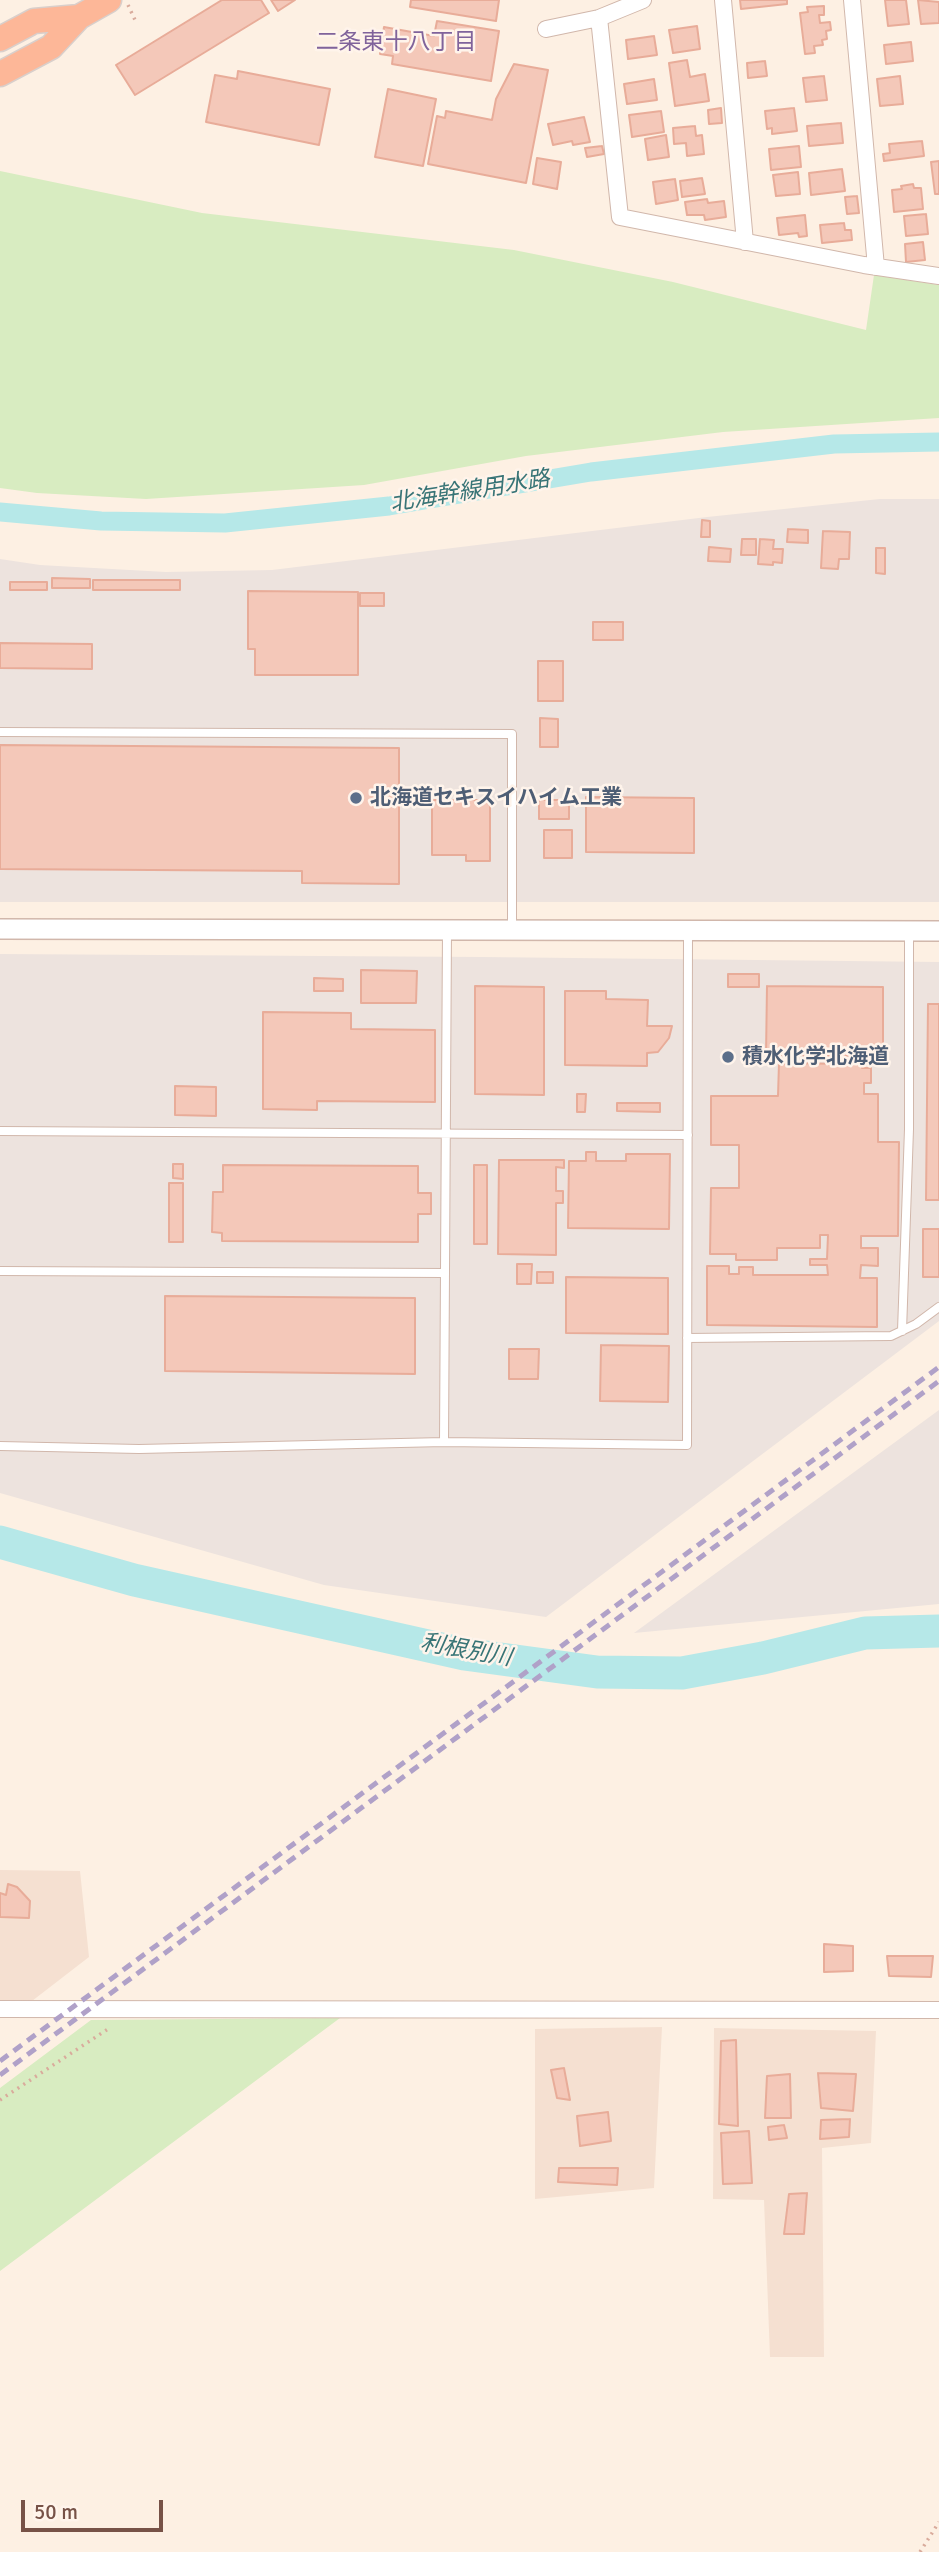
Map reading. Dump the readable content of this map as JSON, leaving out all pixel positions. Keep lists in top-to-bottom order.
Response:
{
  "districts": ["二条東十八丁目"],
  "water": ["北海幹線用水路", "利根別川"],
  "places": ["北海道セキスイハイム工業", "積水化学北海道"],
  "scale_bar": "50 m"
}
